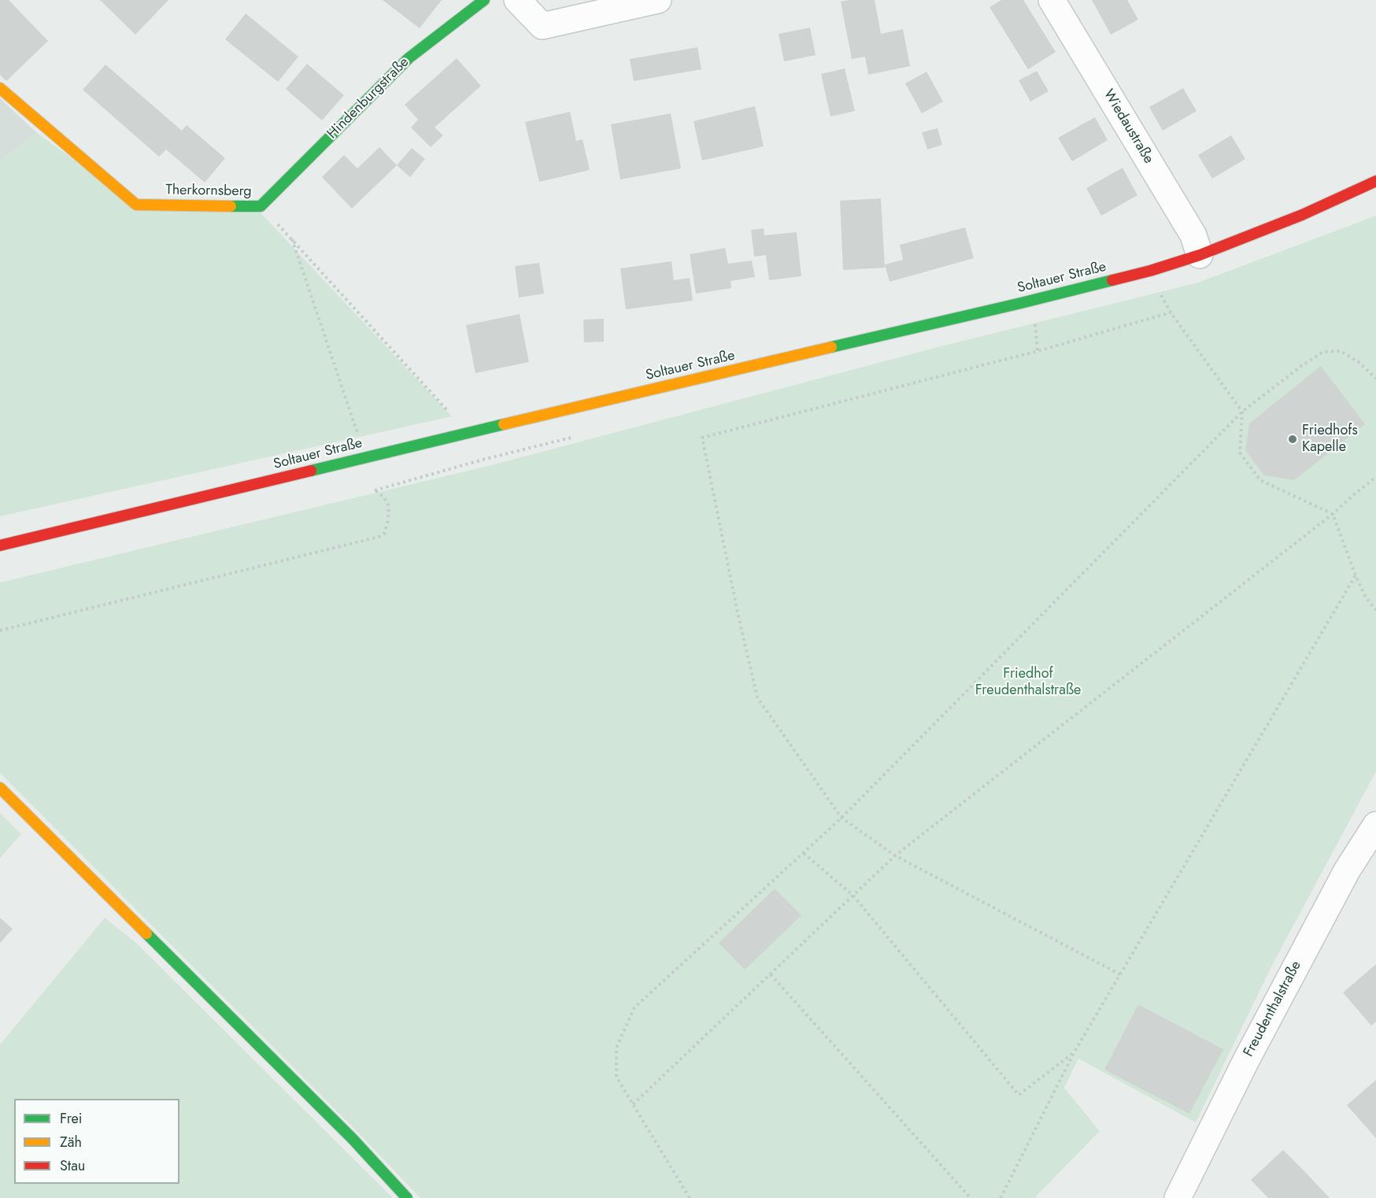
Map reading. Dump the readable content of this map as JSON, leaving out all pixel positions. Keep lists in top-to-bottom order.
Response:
{
  "streets": {
    "main road": ["Hindenburgstraße", "Therkornsberg", "Soltauer Straße"],
    "street": ["Wiedaustraße", "Freudenthalstraße"]
  },
  "crossings": [
    ["Hindenburgstraße", "Therkornsberg"],
    ["Wiedaustraße", "Soltauer Straße"]
  ],
  "parks": ["Friedhof Freudenthalstraße"],
  "places": ["Friedhofs Kapelle"],
  "legend": ["Frei", "Zäh", "Stau"]
}
